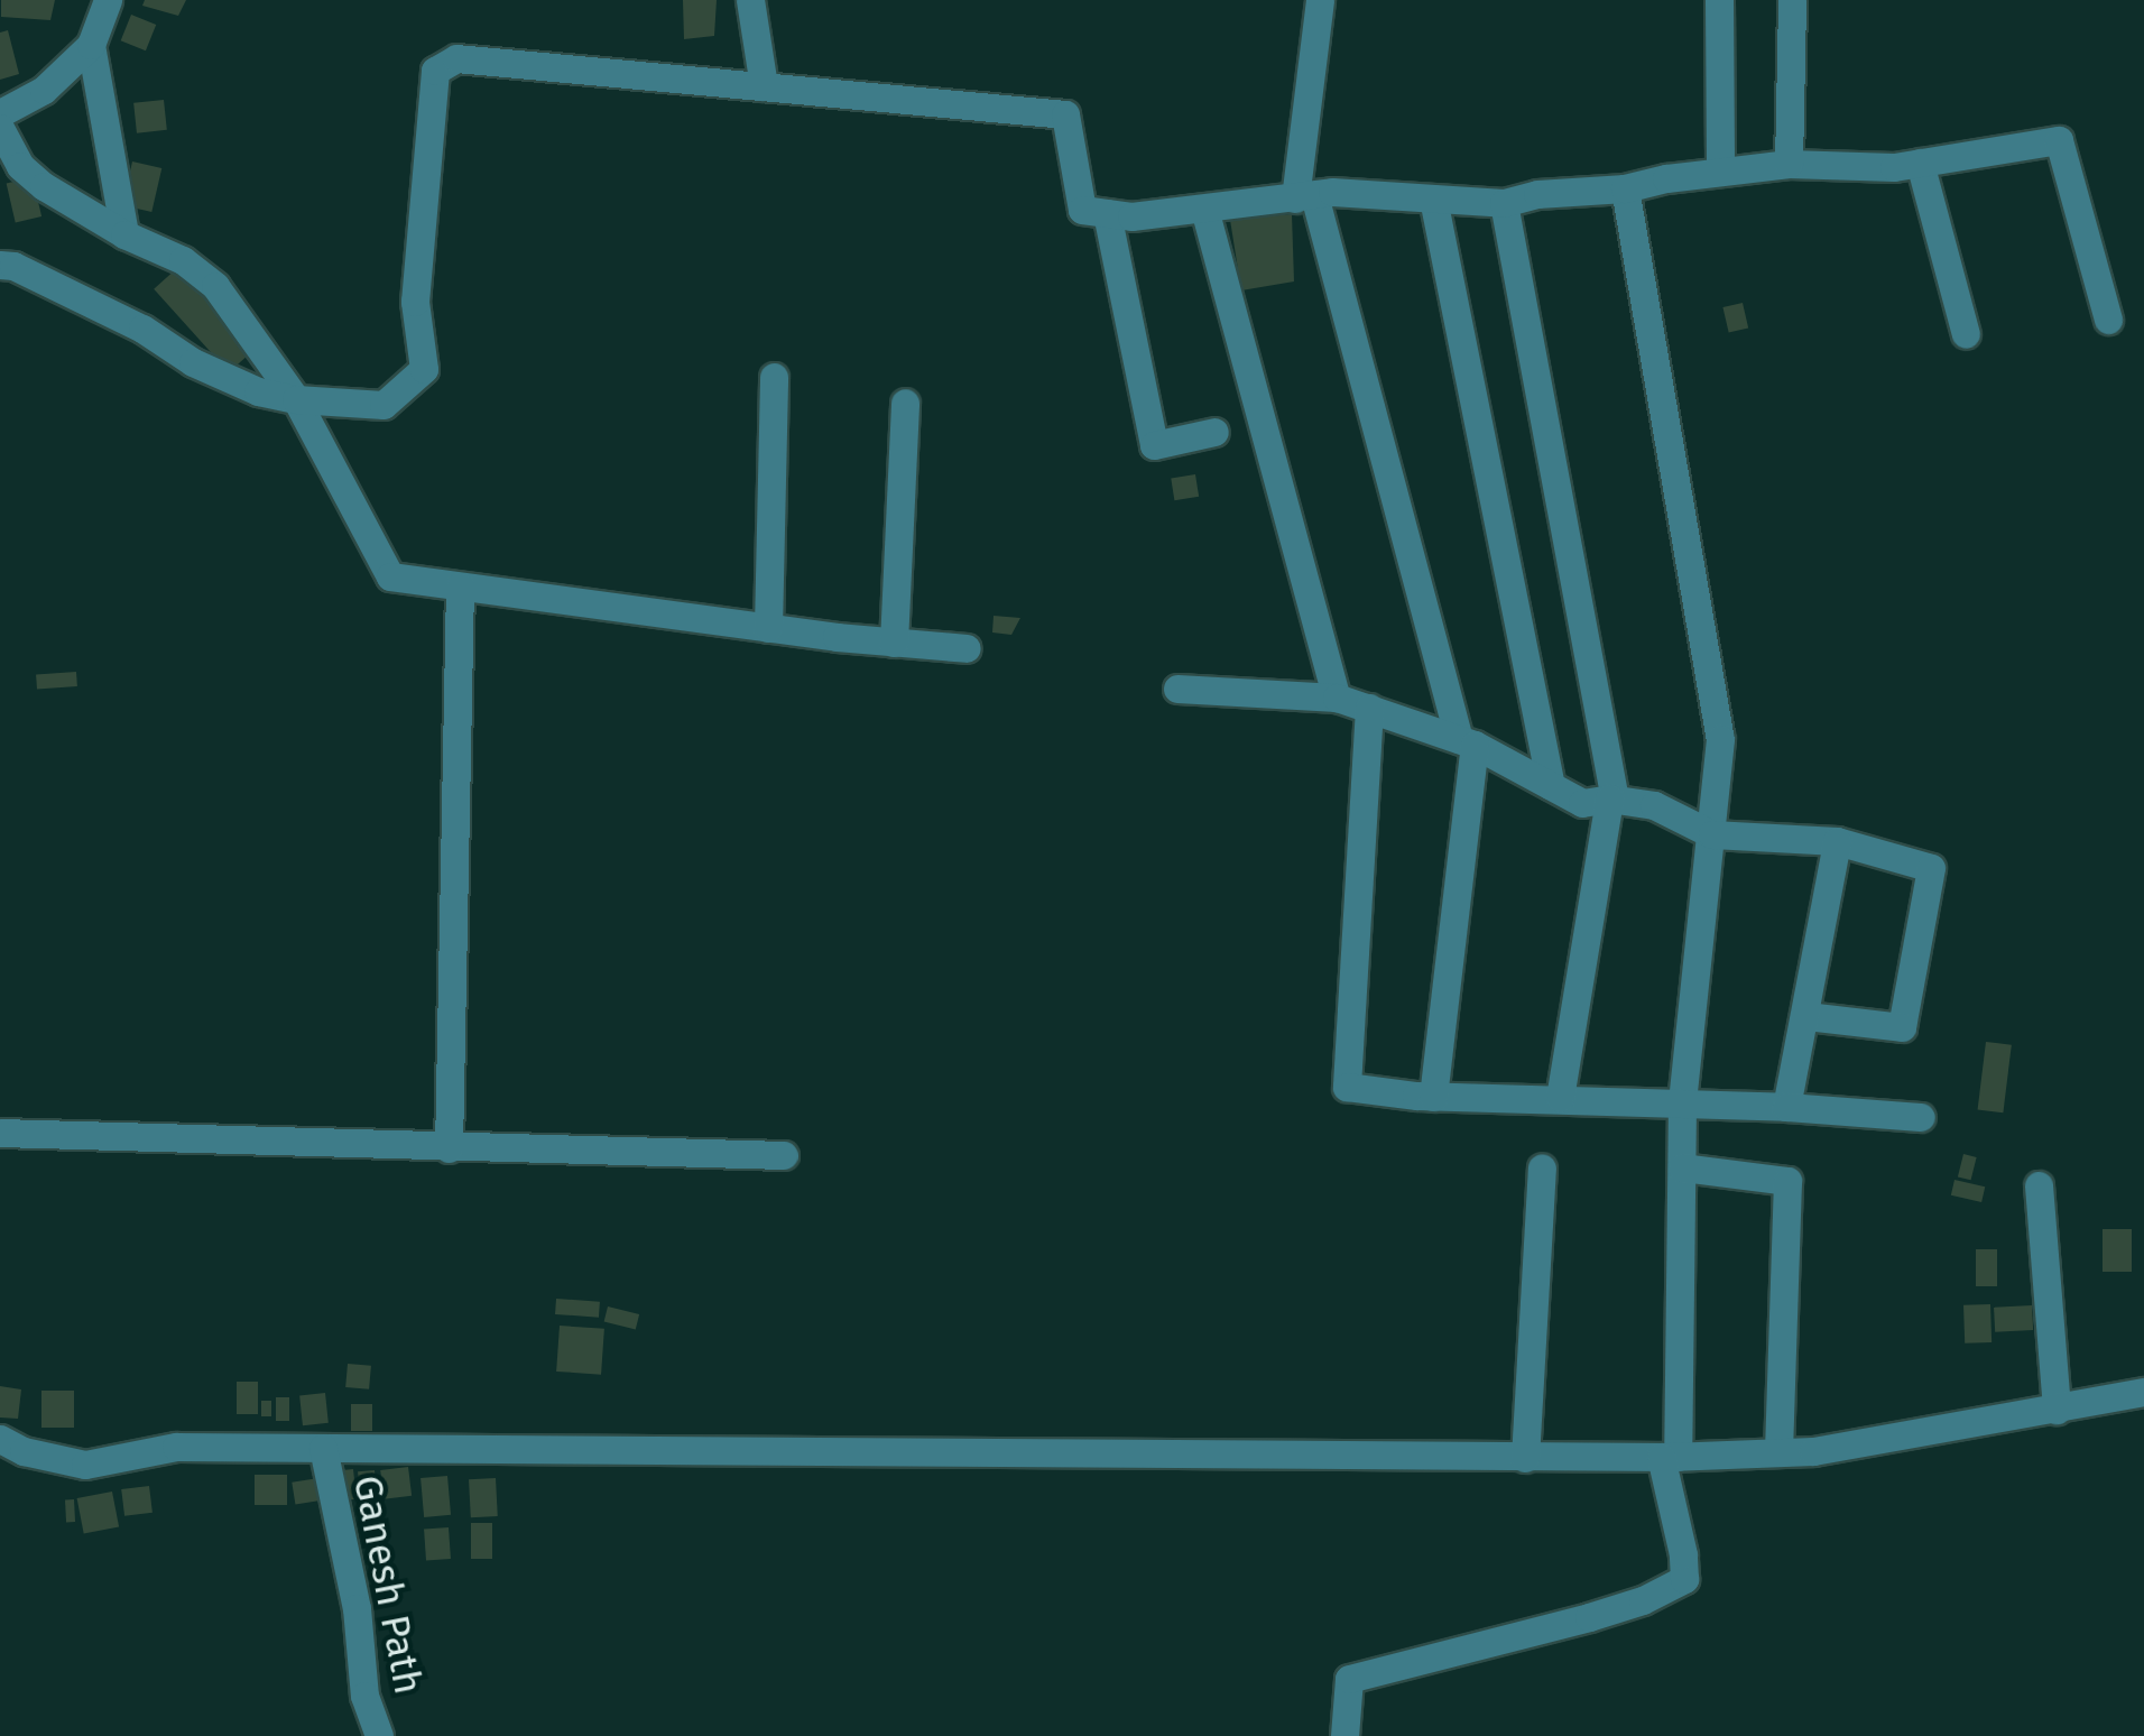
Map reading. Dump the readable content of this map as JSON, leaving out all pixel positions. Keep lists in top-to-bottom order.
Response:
{
  "streets": {
    "street": ["Ganesh Path"]
  }
}
